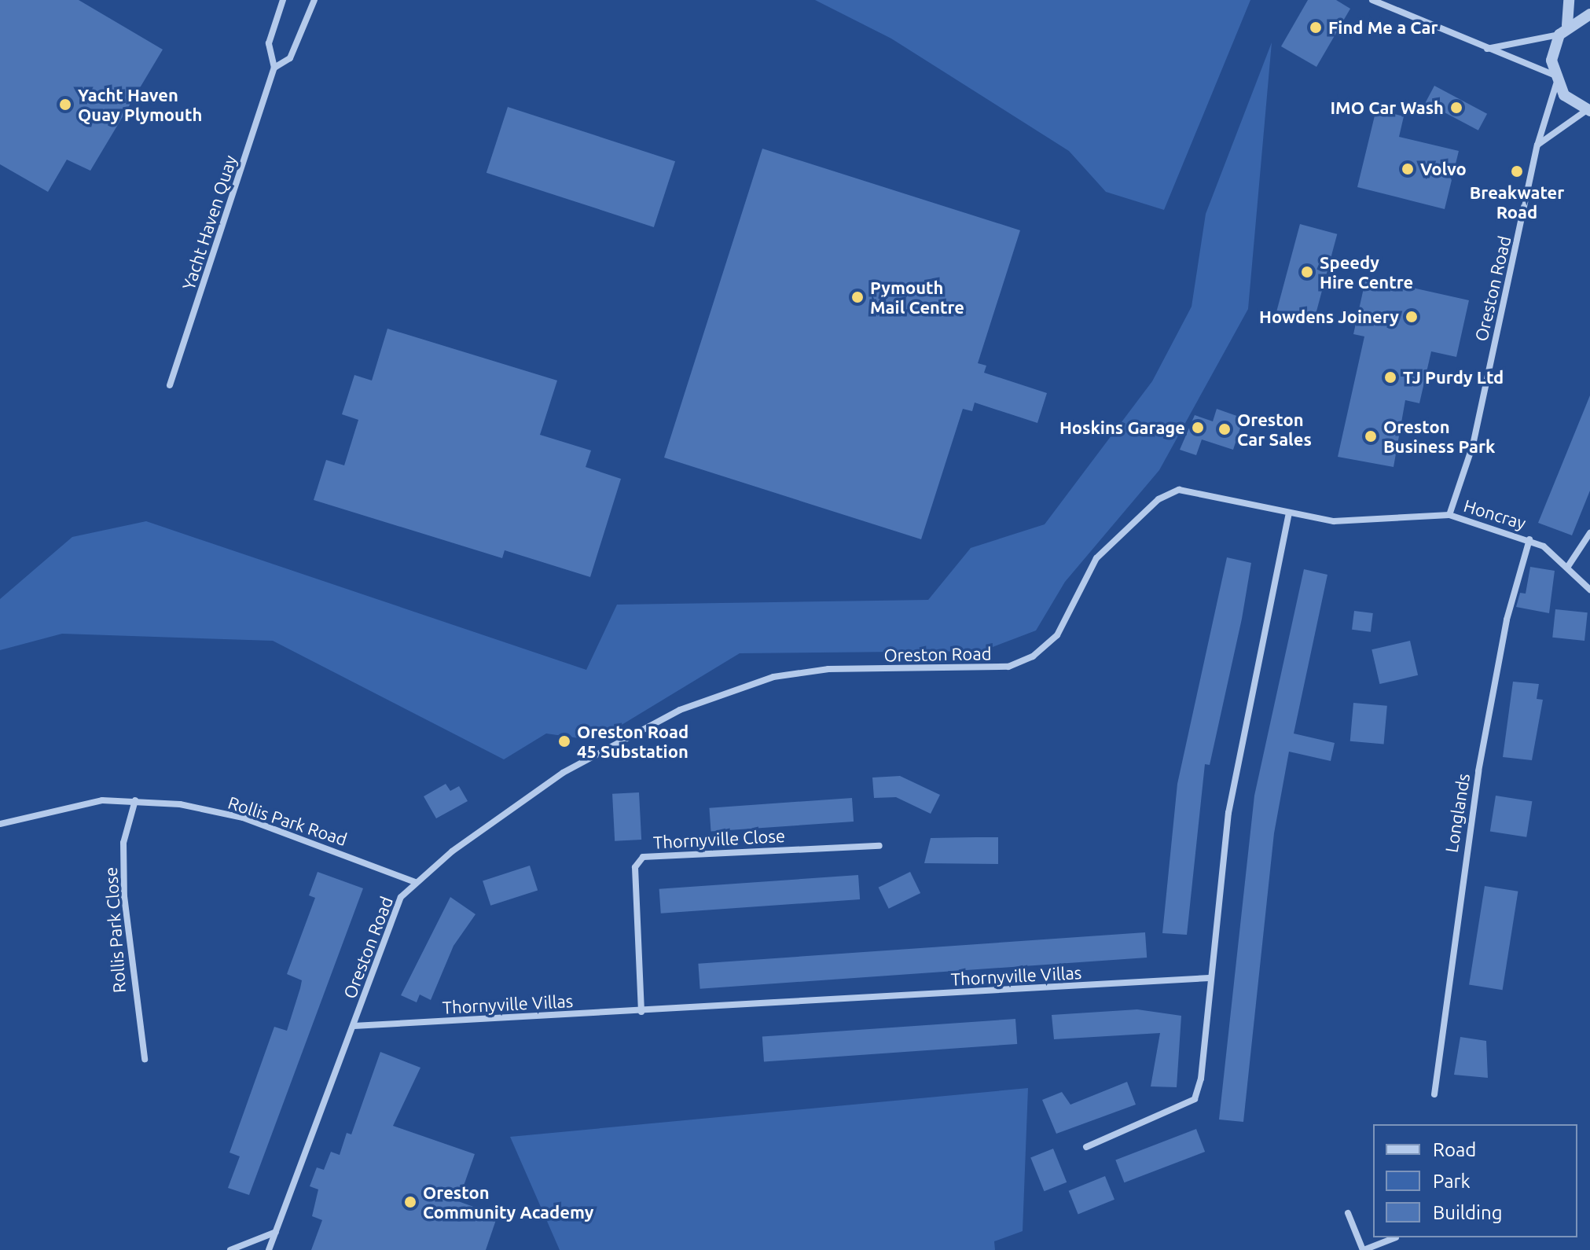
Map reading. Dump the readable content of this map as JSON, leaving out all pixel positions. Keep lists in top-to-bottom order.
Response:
{
  "streets": {
    "street": [
      "Yacht Haven Quay",
      "Oreston Road",
      "Honcray",
      "Longlands",
      "Rollis Park Road",
      "Thornyville Close",
      "Rollis Park Close",
      "Thornyville Villas"
    ]
  },
  "crossings": [
    ["Oreston Road", "Honcray"],
    ["Oreston Road", "Rollis Park Road"],
    ["Oreston Road", "Thornyville Villas"],
    ["Honcray", "Longlands"],
    ["Rollis Park Road", "Rollis Park Close"],
    ["Thornyville Close", "Thornyville Villas"]
  ],
  "places": [
    "Find Me a Car",
    "Yacht Haven Quay Plymouth",
    "IMO Car Wash",
    "Volvo",
    "Breakwater Road",
    "Speedy Hire Centre",
    "Pymouth Mail Centre",
    "Howdens Joinery",
    "TJ Purdy Ltd",
    "Hoskins Garage",
    "Oreston Car Sales",
    "Oreston Business Park",
    "Oreston Road 45 Substation",
    "Oreston Community Academy"
  ],
  "legend": ["Road", "Park", "Building"]
}
